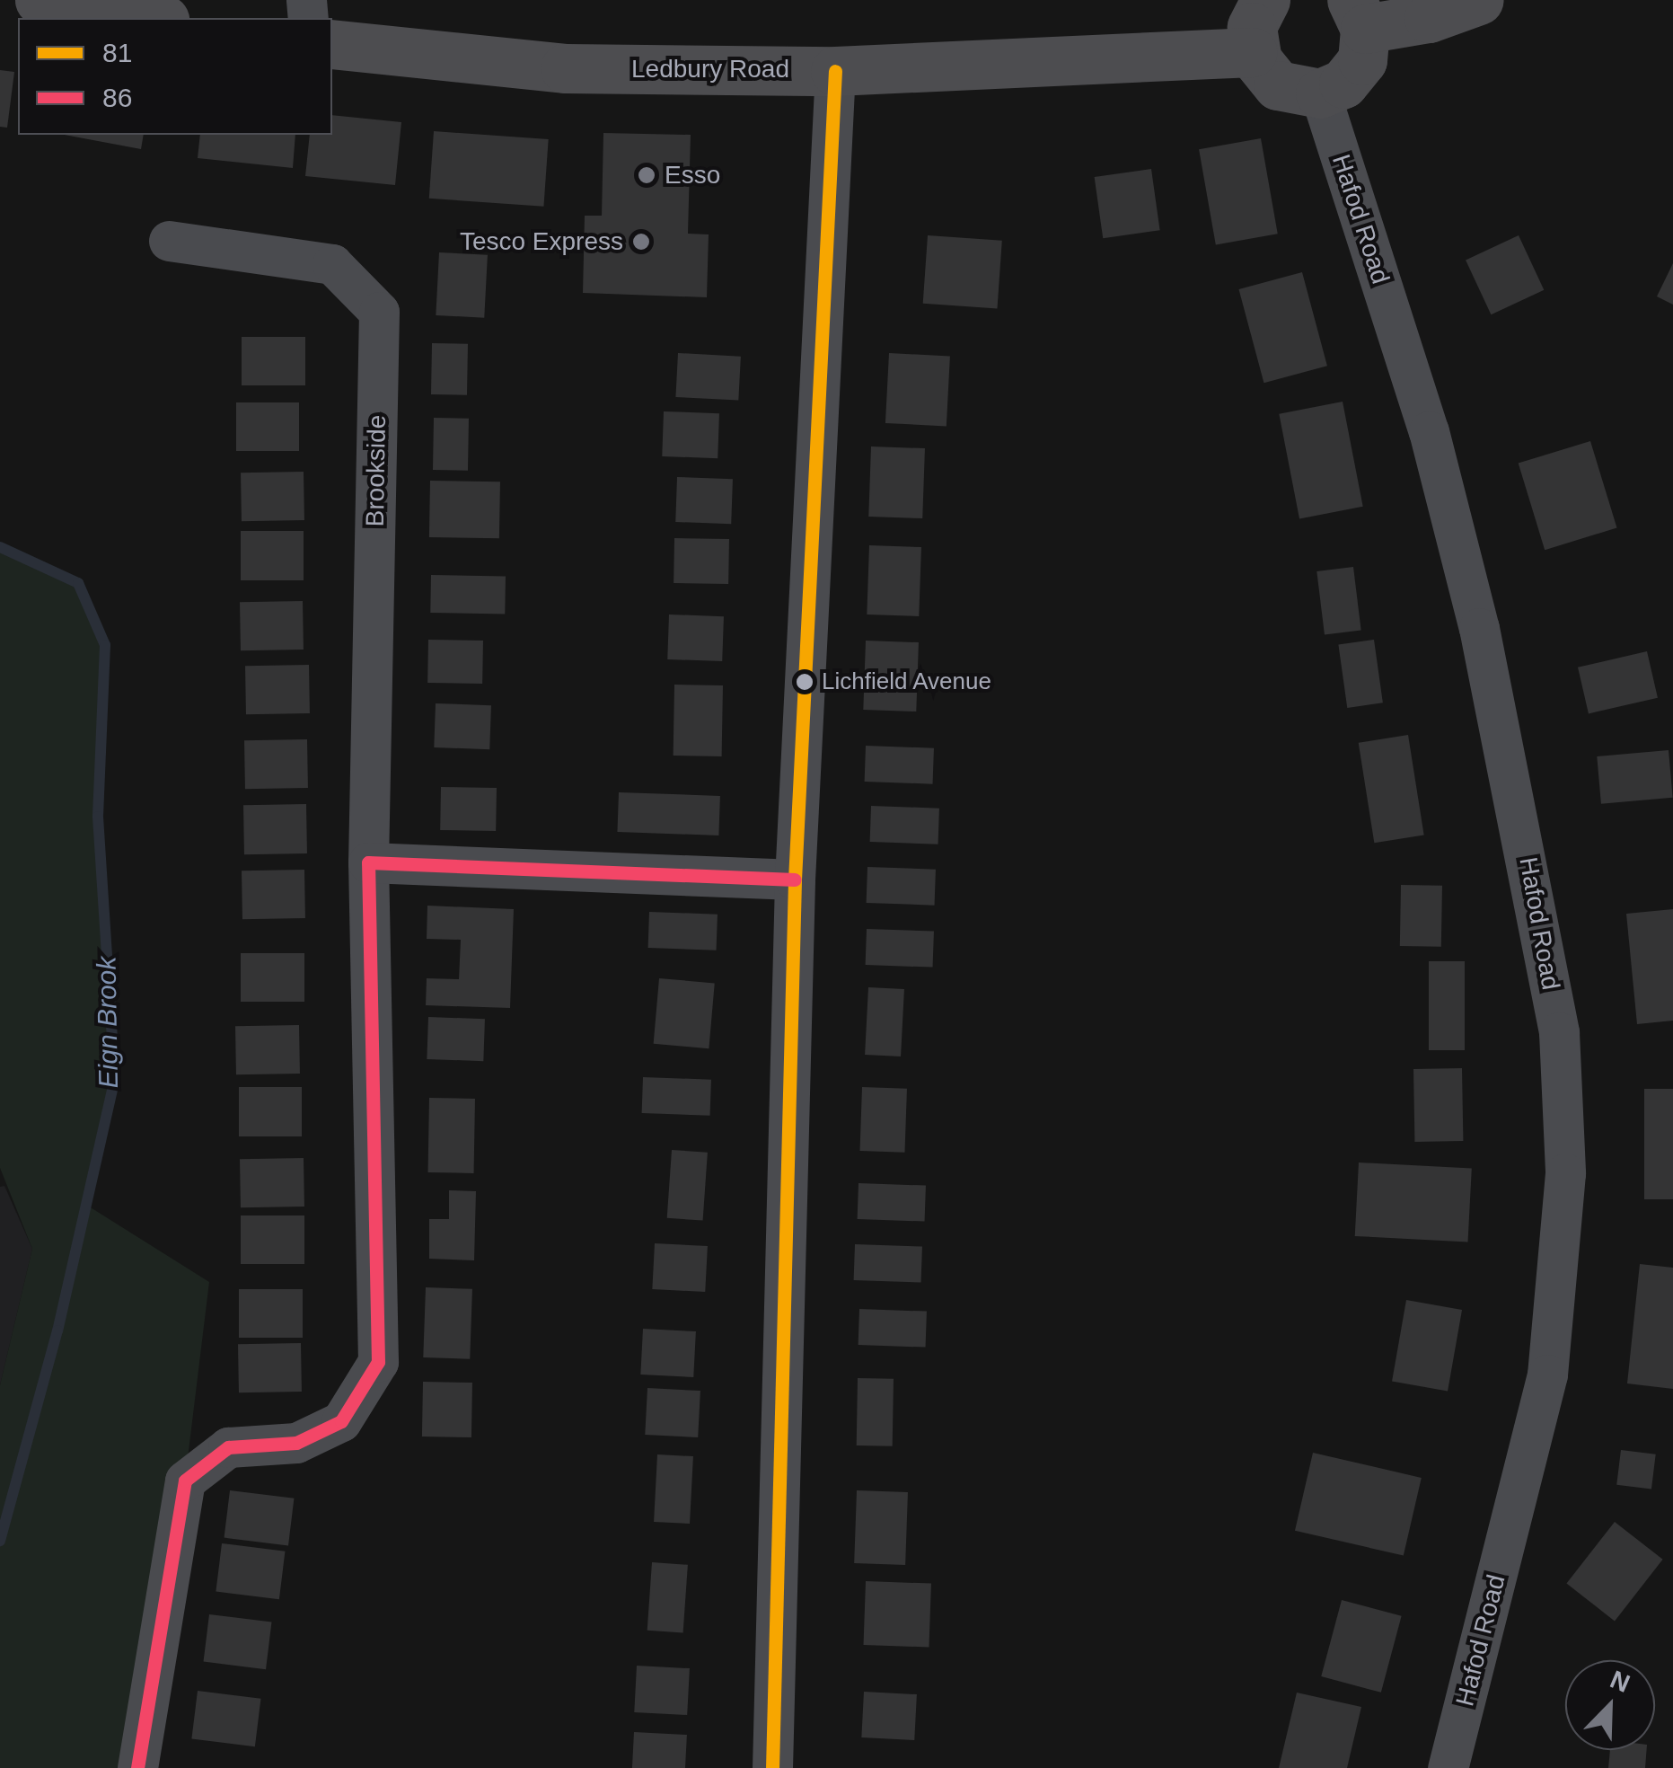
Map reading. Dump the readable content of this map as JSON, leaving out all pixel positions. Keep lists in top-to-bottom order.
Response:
{
  "streets": {
    "highway": ["Ledbury Road"],
    "street": ["Hafod Road", "Brookside"]
  },
  "water": ["Eign Brook"],
  "places": ["Esso", "Tesco Express", "Lichfield Avenue"],
  "lines": ["transit line 81", "transit line 86"],
  "legend": ["81", "86"],
  "north": "top right"
}
